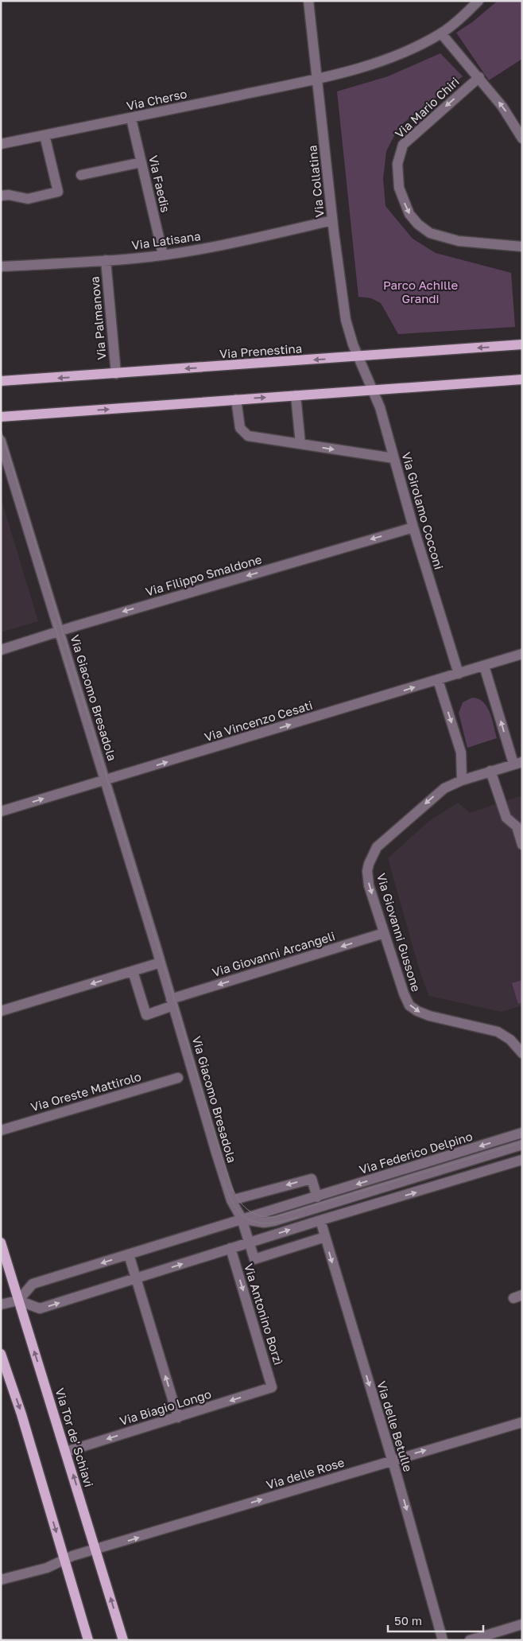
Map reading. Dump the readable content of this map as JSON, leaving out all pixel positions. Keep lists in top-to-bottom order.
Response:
{
  "streets": {
    "main road": ["Via Prenestina", "Via Tor de' Schiavi"],
    "street": [
      "Via Cherso",
      "Via Mario Chiri",
      "Via Collatina",
      "Via Faedis",
      "Via Latisana",
      "Via Palmanova",
      "Via Girolamo Cocconi",
      "Via Filippo Smaldone",
      "Via Giacomo Bresadola",
      "Via Vincenzo Cesati",
      "Via Giovanni Gussone",
      "Via Giovanni Arcangeli",
      "Via Oreste Mattirolo",
      "Via Federico Delpino",
      "Via Antonino Borzì",
      "Via Biagio Longo",
      "Via delle Betulle",
      "Via delle Rose"
    ]
  },
  "crossings": [
    ["Via Cherso", "Via Collatina"],
    ["Via Cherso", "Via Faedis"],
    ["Via Collatina", "Via Latisana"],
    ["Via Collatina", "Via Prenestina"],
    ["Via Collatina", "Via Girolamo Cocconi"],
    ["Via Faedis", "Via Latisana"],
    ["Via Latisana", "Via Palmanova"],
    ["Via Palmanova", "Via Prenestina"],
    ["Via Prenestina", "Via Girolamo Cocconi"],
    ["Via Girolamo Cocconi", "Via Filippo Smaldone"],
    ["Via Girolamo Cocconi", "Via Vincenzo Cesati"],
    ["Via Filippo Smaldone", "Via Giacomo Bresadola"],
    ["Via Giacomo Bresadola", "Via Vincenzo Cesati"],
    ["Via Giacomo Bresadola", "Via Giovanni Arcangeli"],
    ["Via Giacomo Bresadola", "Via Federico Delpino"],
    ["Via Giacomo Bresadola", "Via delle Betulle"],
    ["Via Giovanni Gussone", "Via Giovanni Arcangeli"],
    ["Via Antonino Borzì", "Via Biagio Longo"],
    ["Via Biagio Longo", "Via Tor de' Schiavi"],
    ["Via delle Betulle", "Via delle Rose"],
    ["Via Tor de' Schiavi", "Via delle Rose"]
  ],
  "one_way": [
    "Via Filippo Smaldone",
    "Via Vincenzo Cesati",
    "Via Giovanni Arcangeli",
    "Via Antonino Borzì",
    "Via Biagio Longo",
    "Via delle Betulle",
    "Via delle Rose"
  ],
  "parks": ["Parco Achille Grandi"],
  "scale_bar": "50 m"
}
